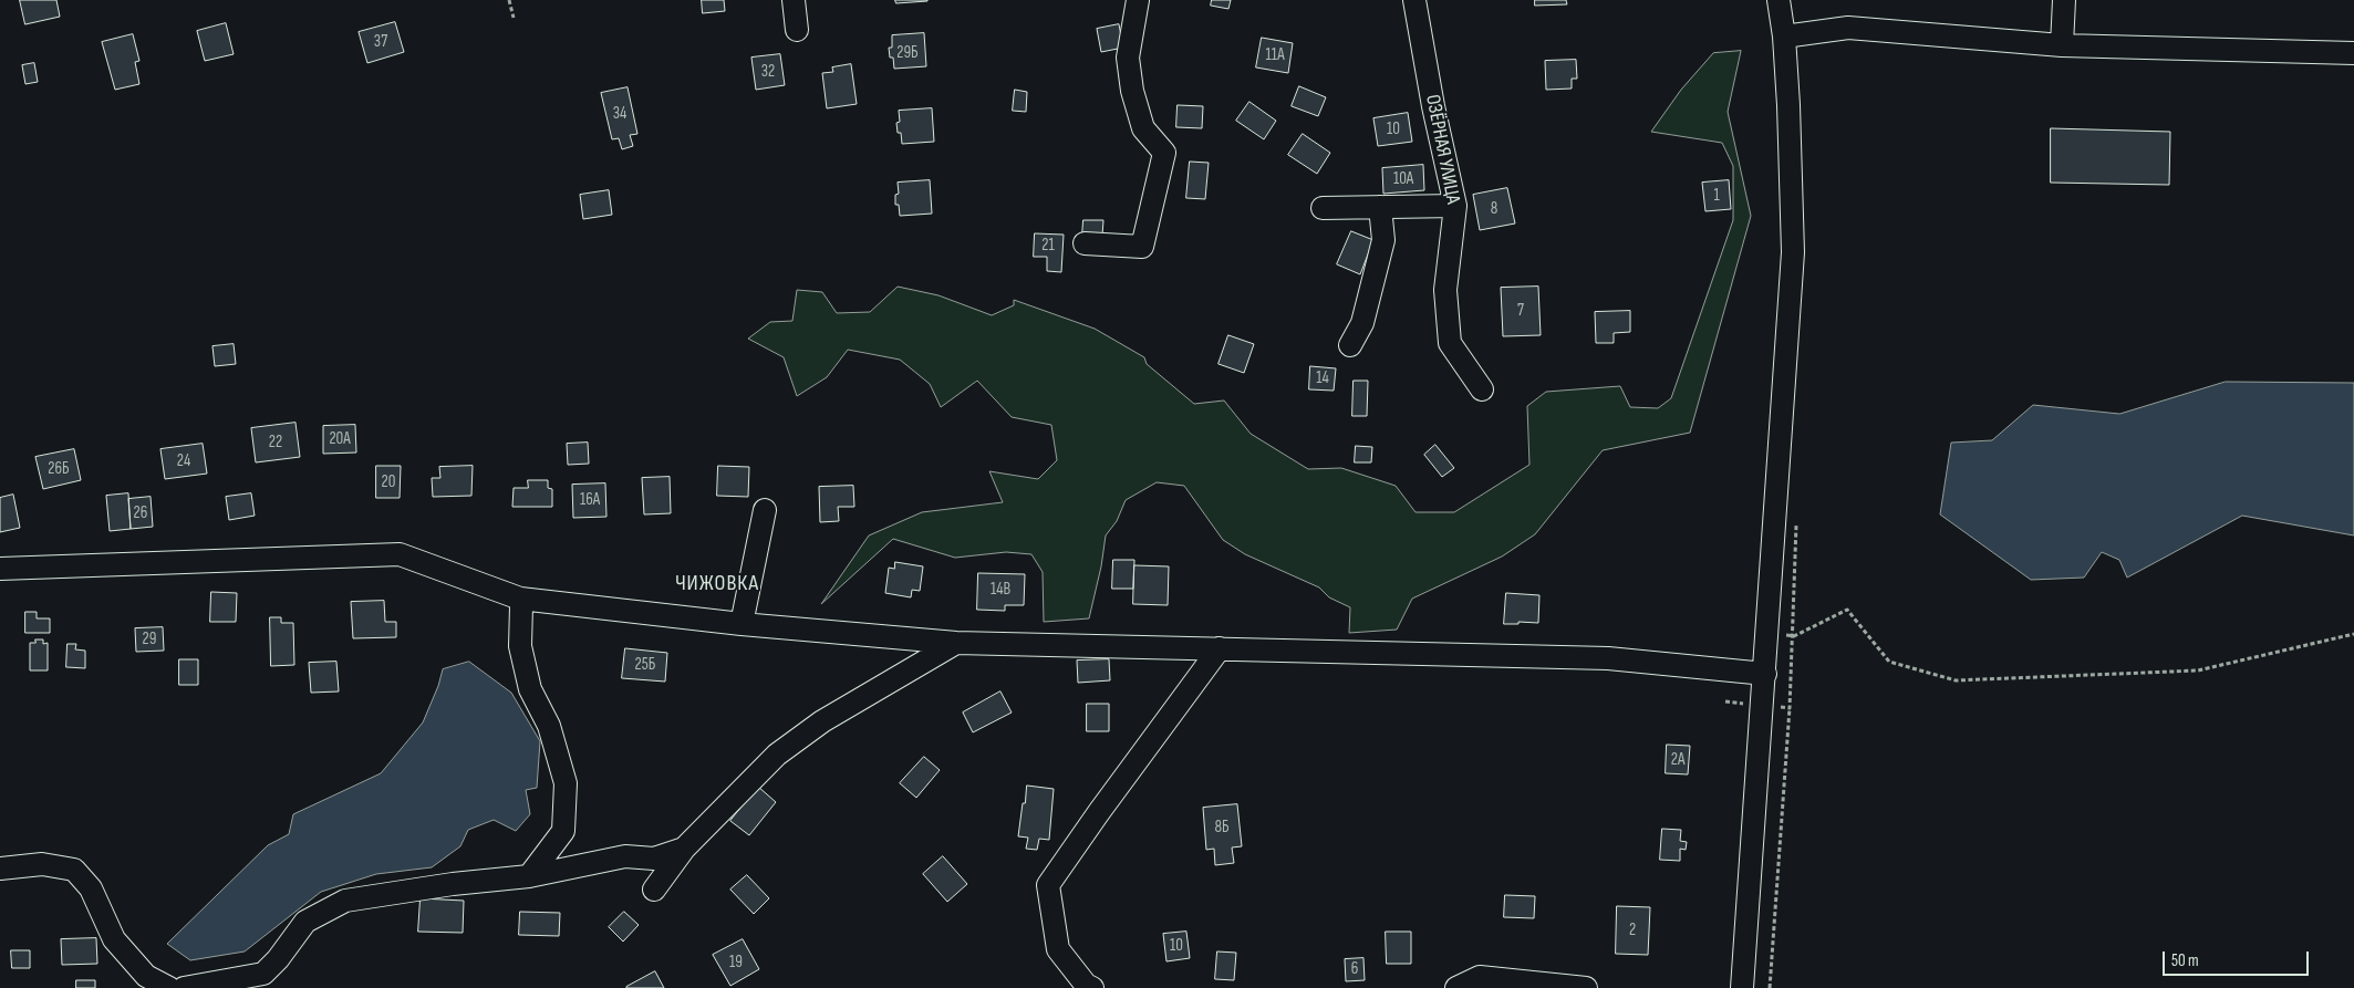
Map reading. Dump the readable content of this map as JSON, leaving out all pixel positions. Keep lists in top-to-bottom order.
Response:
{
  "streets": {
    "street": ["ОЗЁРНАЯ УЛИЦА"]
  },
  "districts": ["ЧИЖОВКА"],
  "house_numbers": [
    "37",
    "29Б",
    "11А",
    "32",
    "34",
    "10",
    "10А",
    "1",
    "8",
    "21",
    "7",
    "14",
    "20А",
    "22",
    "24",
    "26Б",
    "20",
    "16А",
    "26",
    "14В",
    "29",
    "25Б",
    "2А",
    "8Б",
    "2",
    "10",
    "19",
    "6"
  ],
  "scale_bar": "50 m"
}
